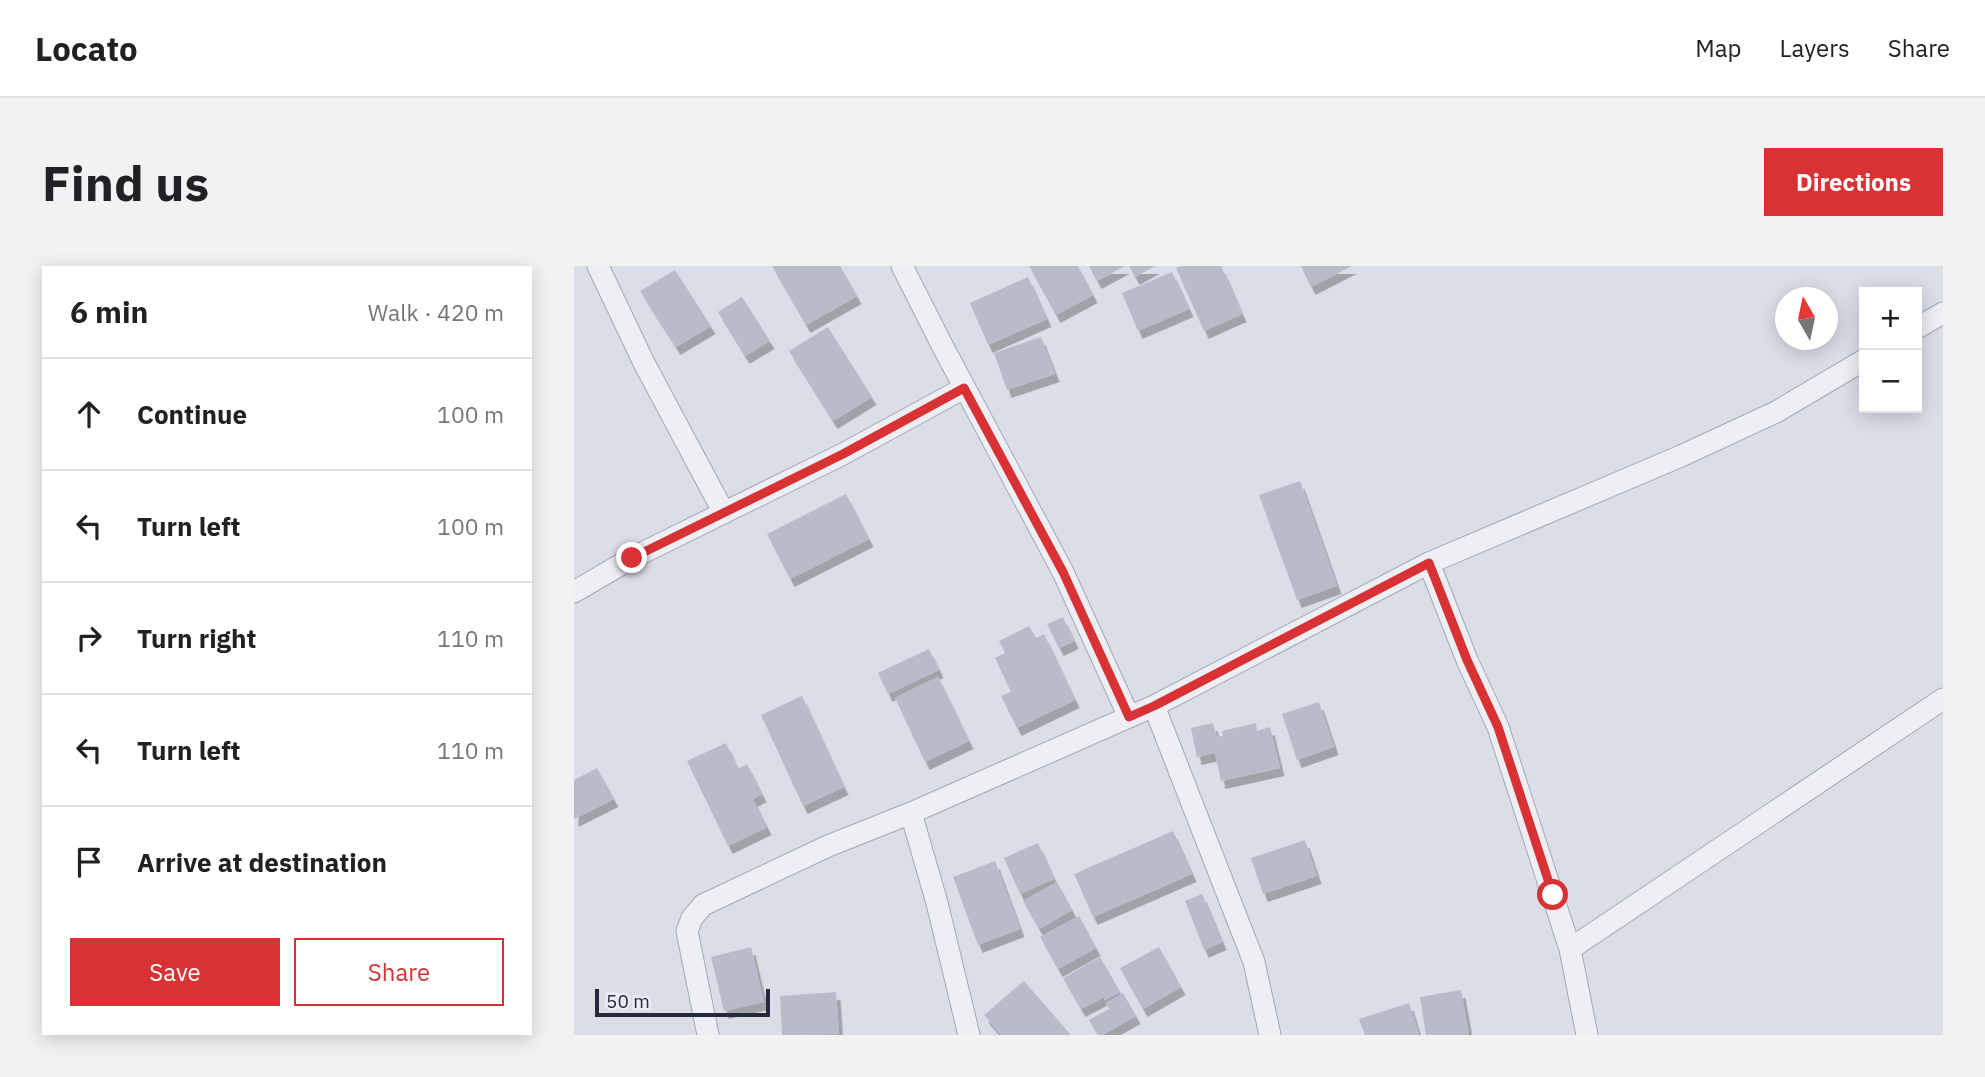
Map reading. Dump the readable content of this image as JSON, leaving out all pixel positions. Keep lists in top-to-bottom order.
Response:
{
  "scale_bar": "50 m",
  "north": "top",
  "page": {
    "header": "Locato",
    "nav": ["Map", "Layers", "Share"],
    "buttons": [
      "Directions",
      ["Save", "Share"]
    ],
    "title": "Find us",
    "heading": ["6 min", "Walk · 420 m"],
    "map_buttons": ["+", "−"],
    "list": [
      ["Continue", "100 m"],
      ["Turn left", "100 m"],
      ["Turn right", "110 m"],
      ["Turn left", "110 m"],
      "Arrive at destination"
    ],
    "scale": "50 m"
  }
}
